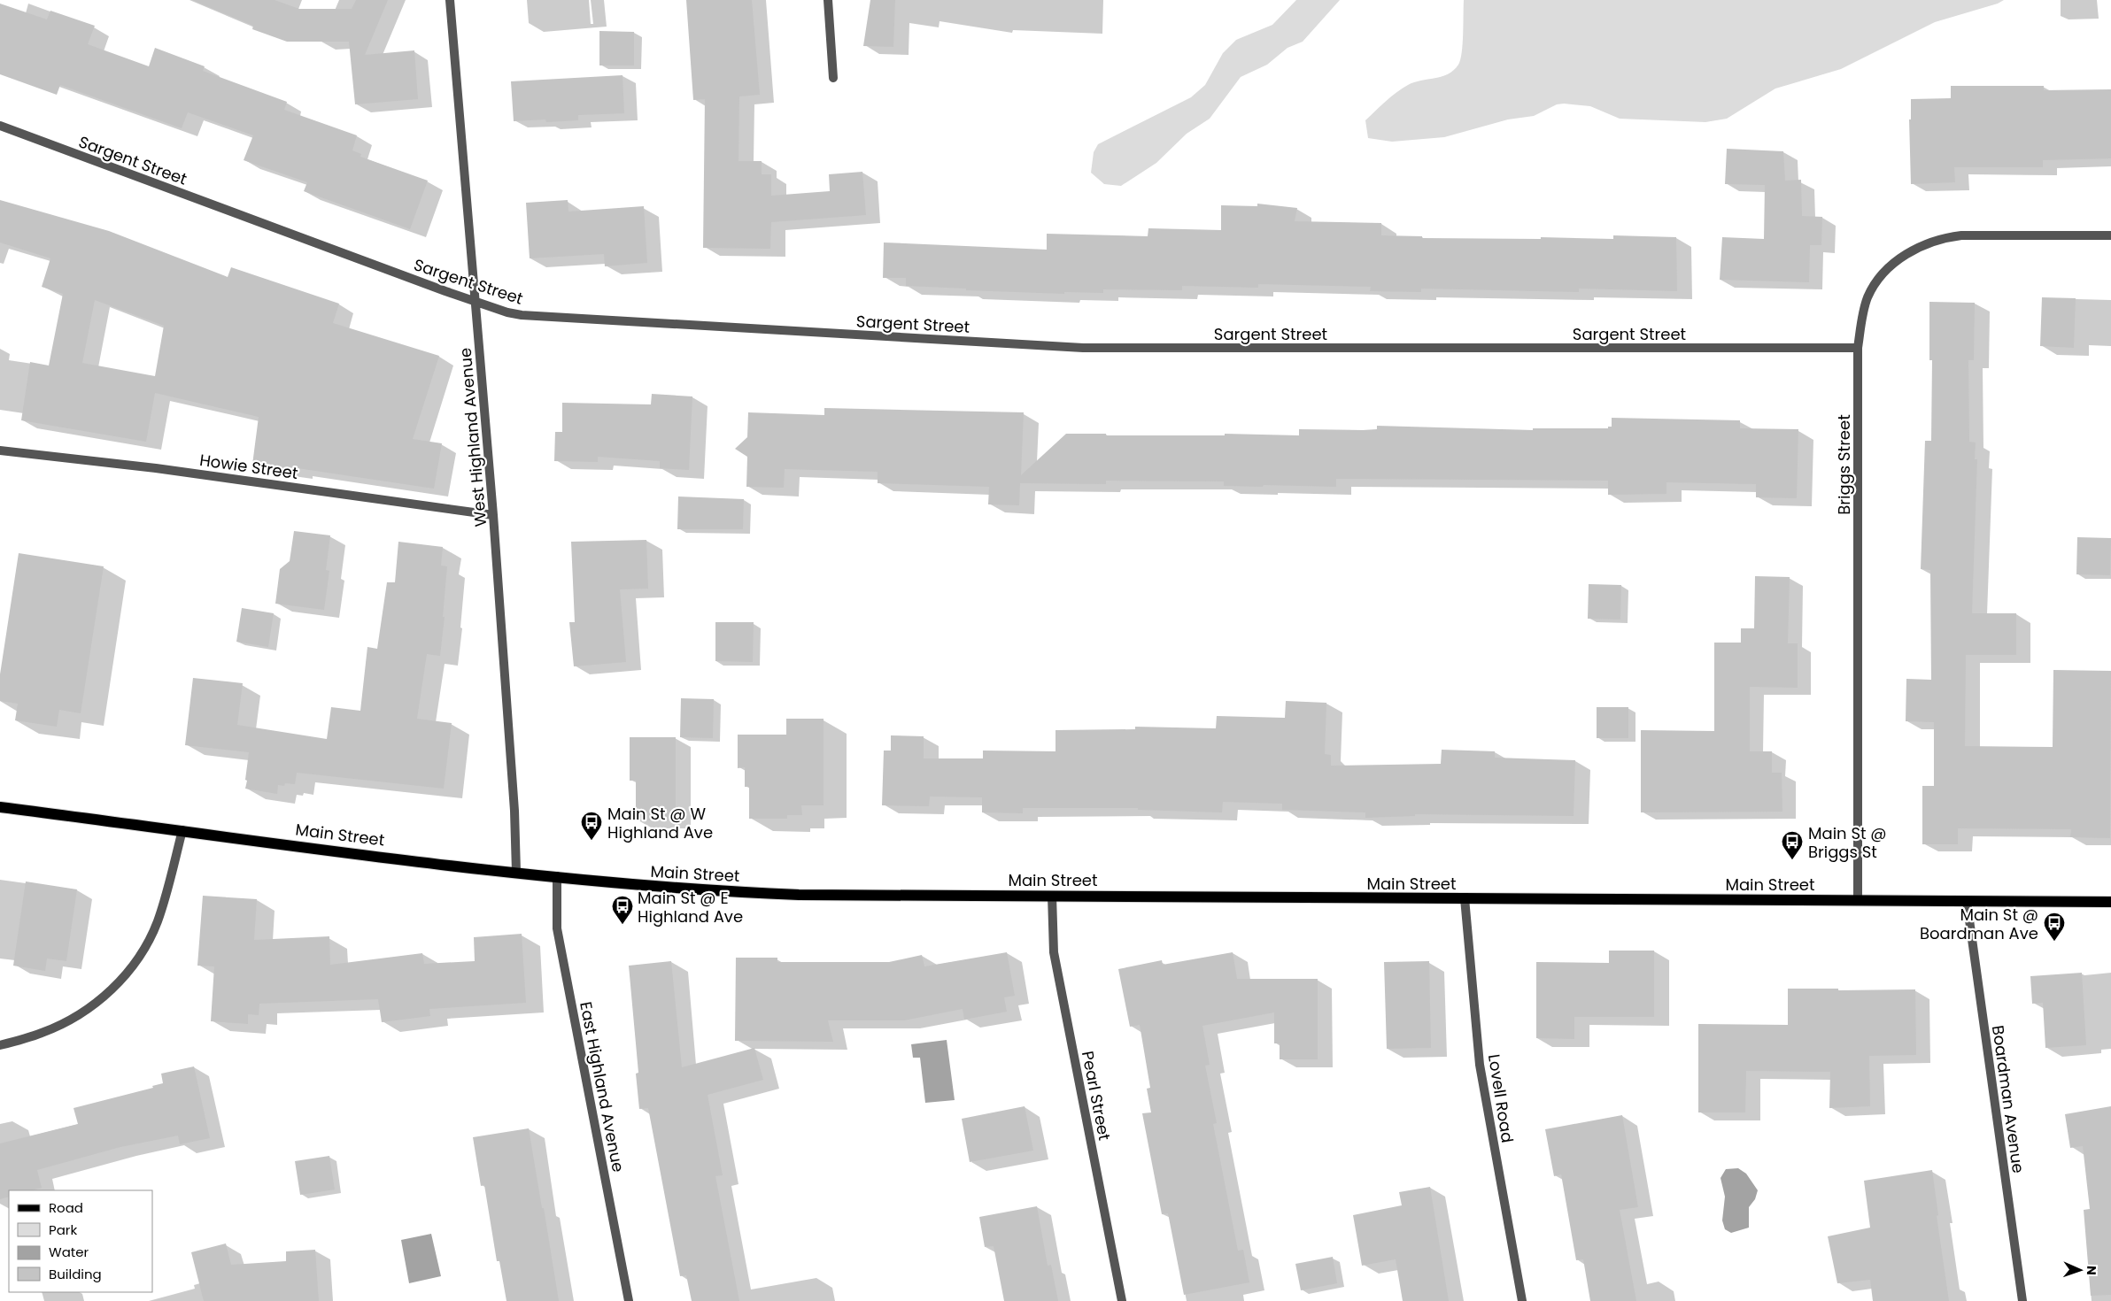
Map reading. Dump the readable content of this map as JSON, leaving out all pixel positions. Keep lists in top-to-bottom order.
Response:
{
  "streets": {
    "main road": ["Main Street"],
    "street": [
      "Sargent Street",
      "West Highland Avenue",
      "Briggs Street",
      "Howie Street",
      "East Highland Avenue",
      "Pearl Street",
      "Lovell Road",
      "Boardman Avenue"
    ]
  },
  "crossings": [
    ["Sargent Street", "West Highland Avenue"],
    ["Sargent Street", "Briggs Street"],
    ["West Highland Avenue", "Howie Street"],
    ["West Highland Avenue", "Main Street"],
    ["Briggs Street", "Main Street"],
    ["Main Street", "East Highland Avenue"],
    ["Main Street", "Pearl Street"],
    ["Main Street", "Lovell Road"],
    ["Main Street", "Boardman Avenue"]
  ],
  "places": {
    "bus stop": [
      "Main St @ W Highland Ave",
      "Main St @ Briggs St",
      "Main St @ E Highland Ave",
      "Main St @ Boardman Ave"
    ]
  },
  "legend": [
    "Road",
    "Park",
    "Water",
    "Building"
  ],
  "north": "right"
}
